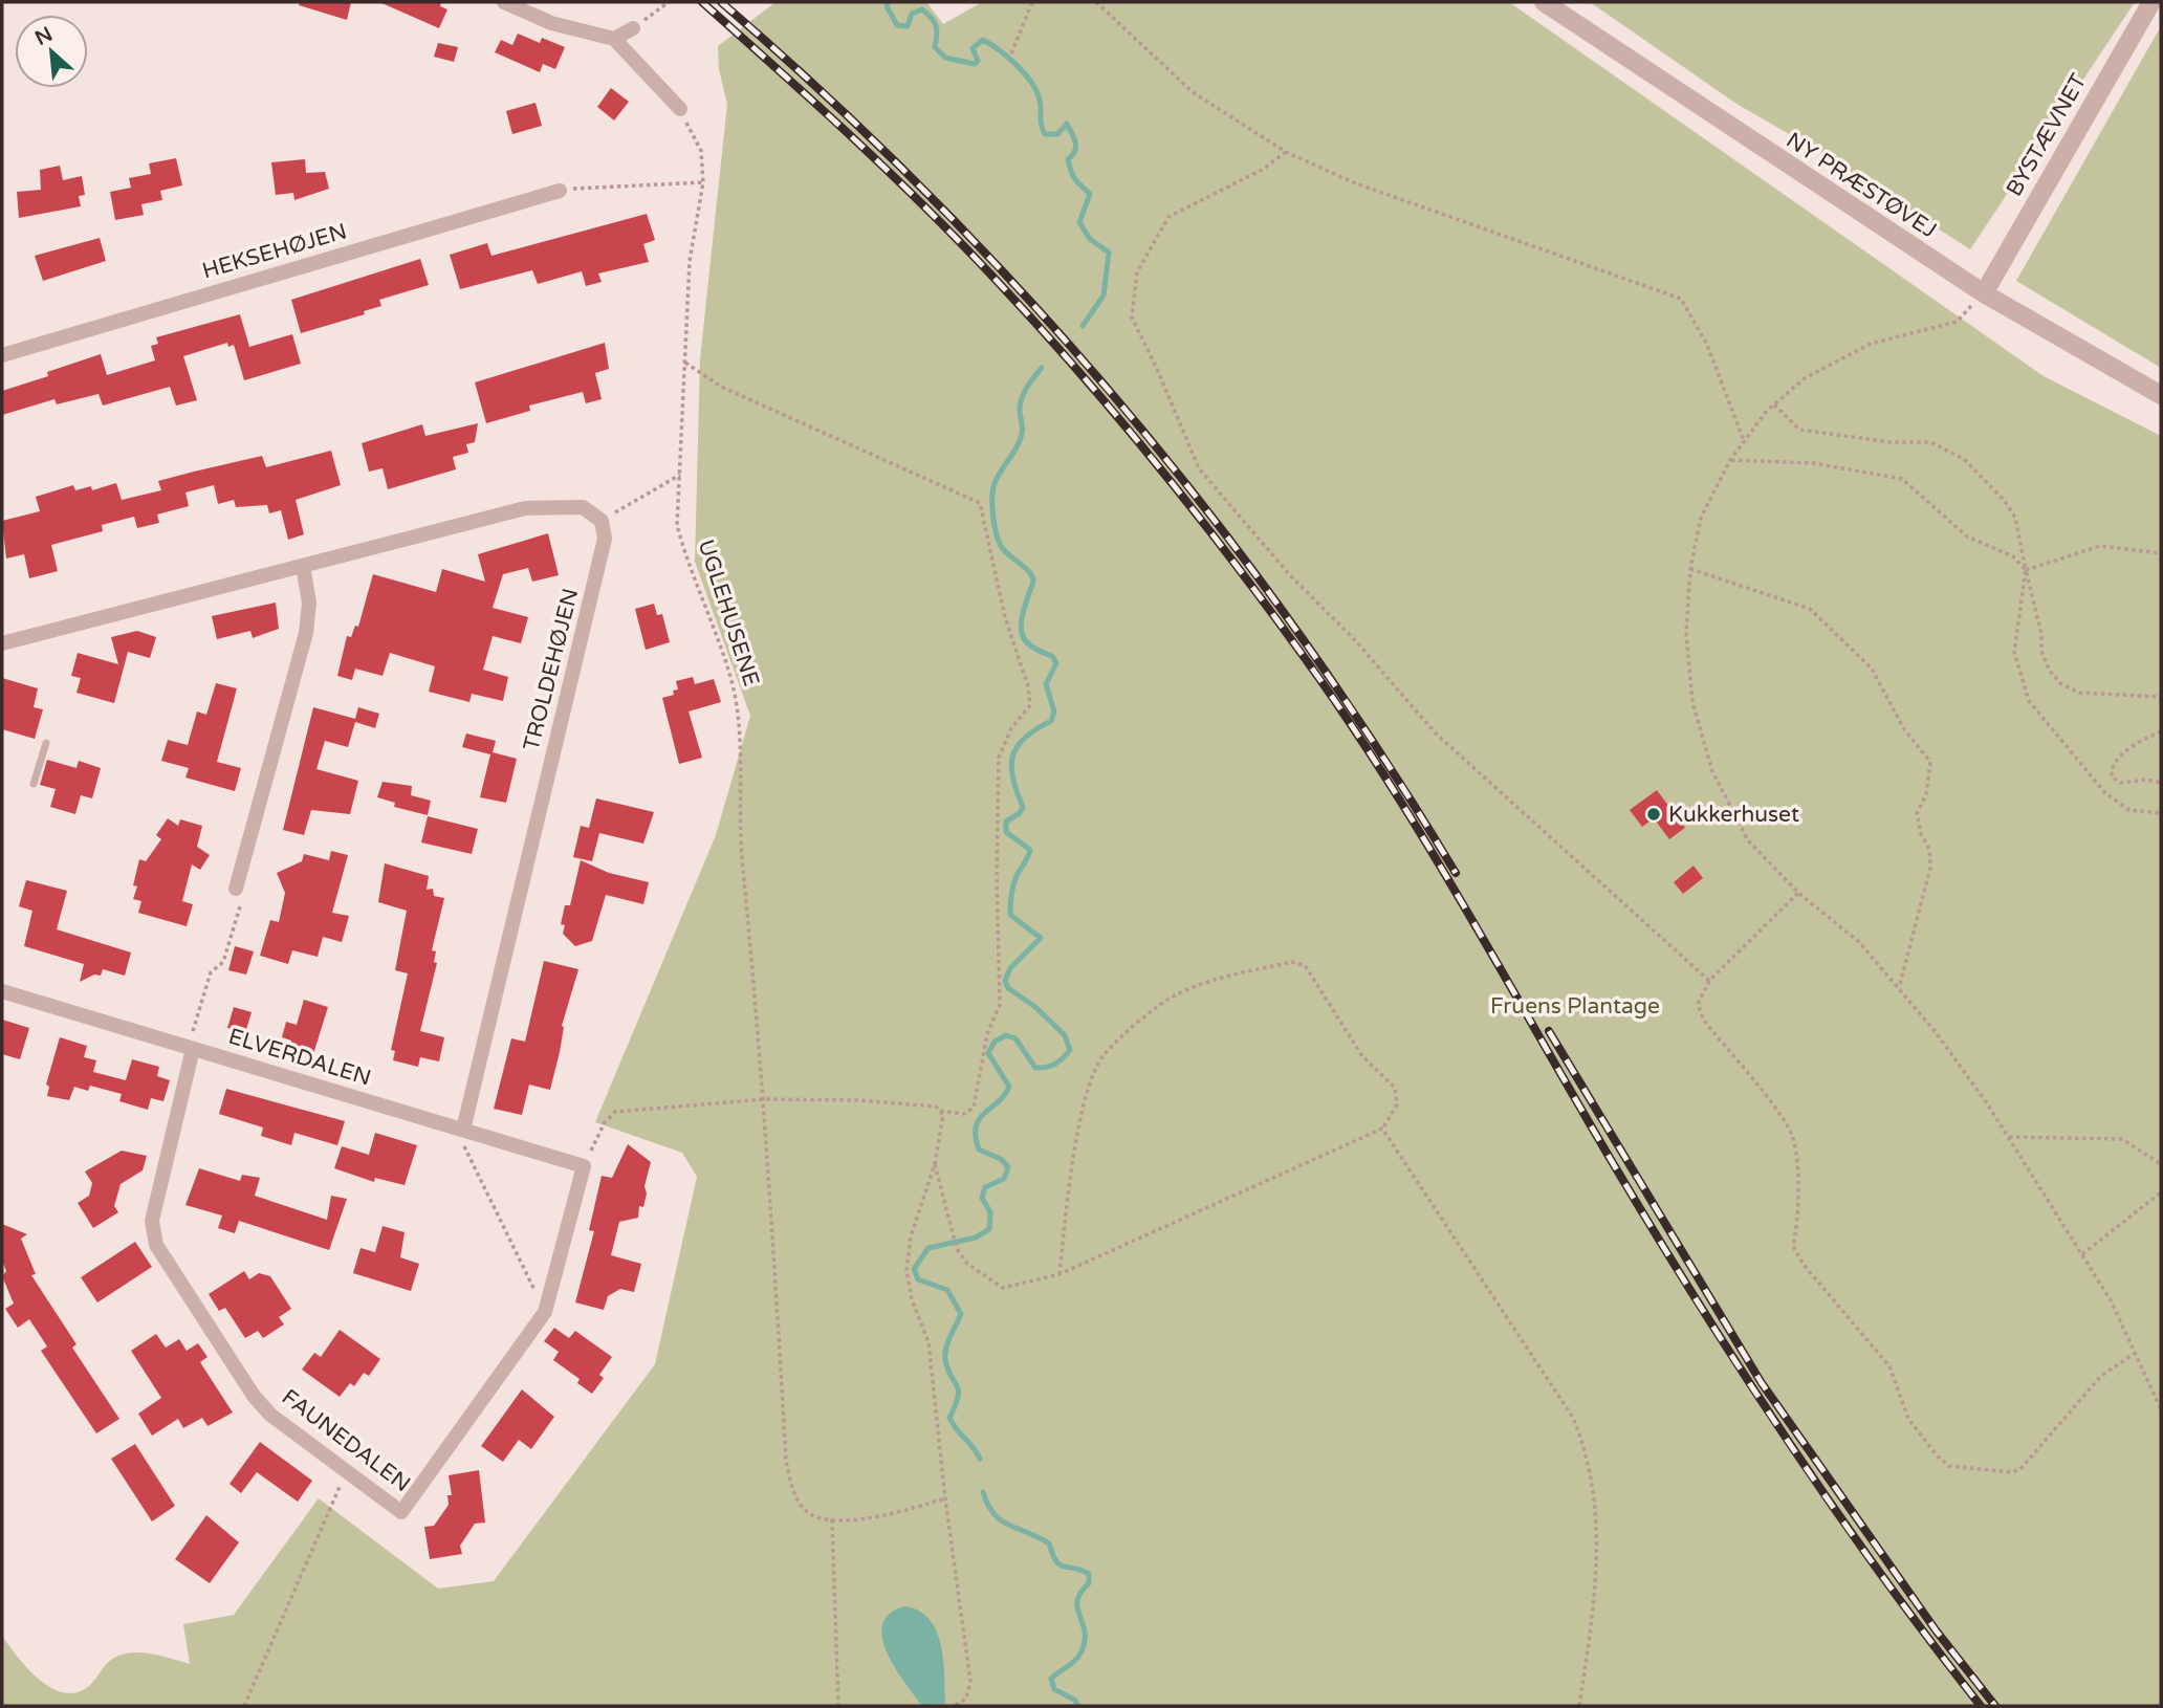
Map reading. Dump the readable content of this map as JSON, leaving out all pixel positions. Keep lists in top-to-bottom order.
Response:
{
  "streets": {
    "street": [
      "BYSTÆVNET",
      "NY PRÆSTØVEJ",
      "HEKSEHØJEN",
      "TROLDEHØJEN",
      "ELVERDALEN",
      "FAUNEDALEN"
    ],
    "path": ["UGLEHUSENE"]
  },
  "crossings": [
    ["BYSTÆVNET", "NY PRÆSTØVEJ"],
    ["TROLDEHØJEN", "ELVERDALEN"],
    ["ELVERDALEN", "FAUNEDALEN"]
  ],
  "parks": ["Fruens Plantage"],
  "places": ["Kukkerhuset"],
  "north": "top left"
}
